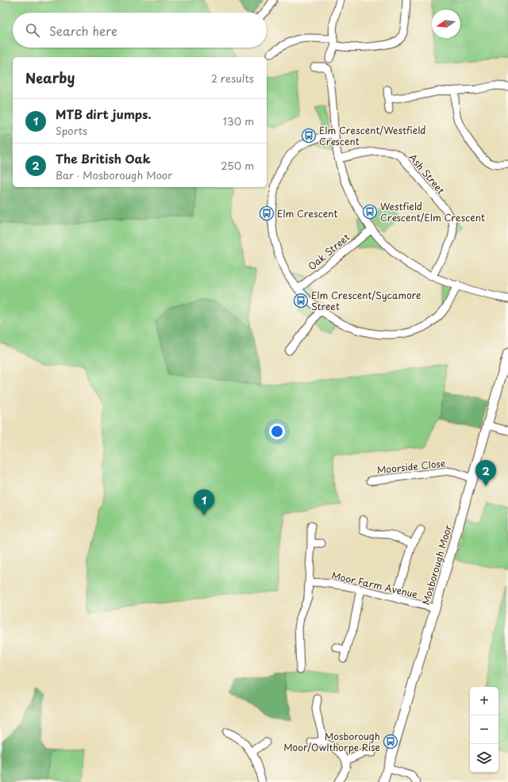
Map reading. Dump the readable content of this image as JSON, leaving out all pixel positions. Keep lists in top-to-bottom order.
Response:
{
  "streets": {
    "main road": ["Mosborough Moor"],
    "street": [
      "Ash Street",
      "Oak Street",
      "Moorside Close",
      "Moor Farm Avenue"
    ]
  },
  "crossings": [
    ["Moorside Close", "Mosborough Moor"],
    ["Mosborough Moor", "Moor Farm Avenue"]
  ],
  "places": {
    "bus stop": [
      "Elm Crescent/Westfield Crescent",
      "Westfield Crescent/Elm Crescent",
      "Elm Crescent",
      "Elm Crescent/Sycamore Street",
      "Mosborough Moor/Owlthorpe Rise"
    ]
  },
  "north": "left",
  "page": {
    "search": "Search here",
    "heading": ["Nearby", "2 results"],
    "list": [
      {
        "mark": "1",
        "name": "MTB dirt jumps.",
        "note": "Sports",
        "value": "130 m"
      },
      {
        "mark": "2",
        "name": "The British Oak",
        "note": "Bar · Mosborough Moor",
        "value": "250 m"
      }
    ],
    "pins": ["2", "1"],
    "map_buttons": ["+", "−"]
  }
}
